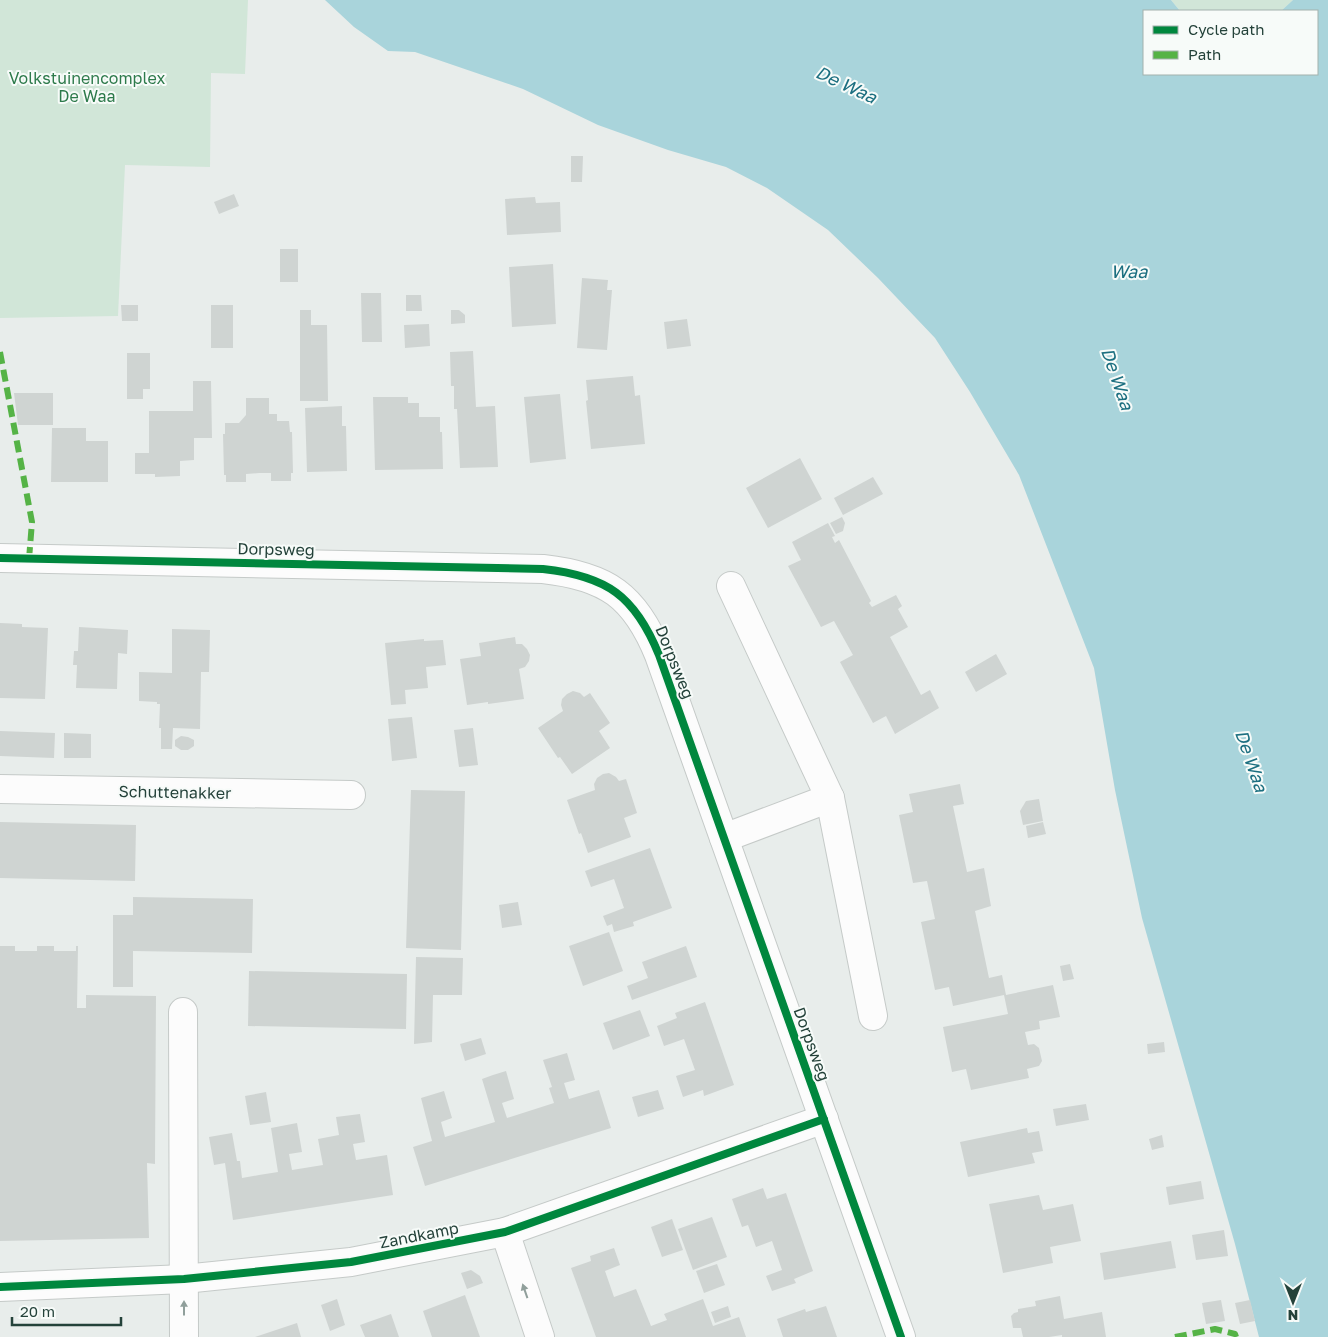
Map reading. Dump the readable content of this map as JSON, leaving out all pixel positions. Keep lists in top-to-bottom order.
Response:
{
  "streets": {
    "street": ["Dorpsweg", "Schuttenakker", "Zandkamp"]
  },
  "crossings": [
    ["Dorpsweg", "Zandkamp"]
  ],
  "water": ["De Waa", "Waa"],
  "parks": ["Volkstuinencomplex De Waa"],
  "legend": ["Cycle path", "Path"],
  "scale_bar": "20 m",
  "north": "bottom"
}
